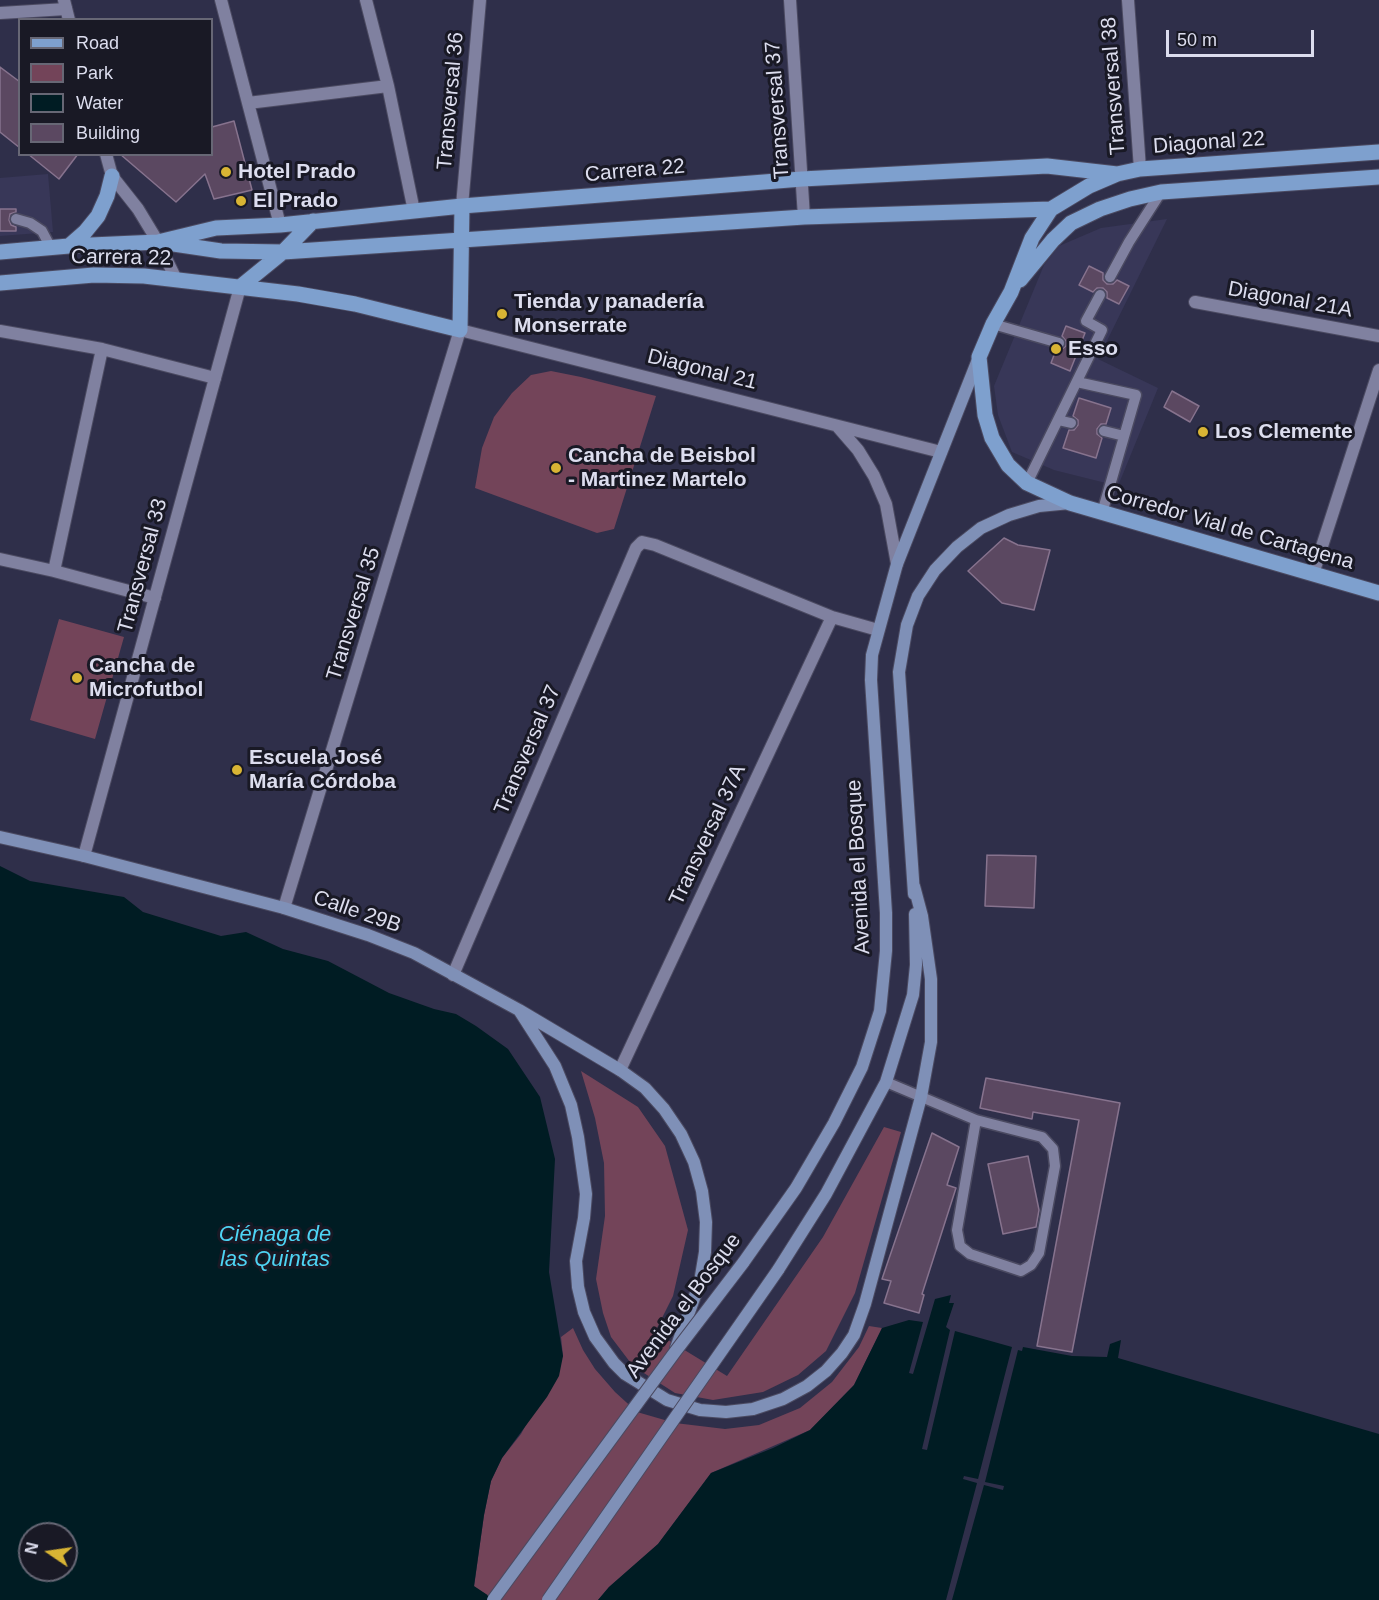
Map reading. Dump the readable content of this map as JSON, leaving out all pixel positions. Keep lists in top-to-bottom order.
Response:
{
  "streets": {
    "main road": [
      "Diagonal 22",
      "Carrera 22",
      "Diagonal 21",
      "Corredor Vial de Cartagena",
      "Avenida el Bosque",
      "Calle 29B"
    ],
    "street": [
      "Transversal 38",
      "Transversal 36",
      "Transversal 37",
      "Diagonal 21A",
      "Transversal 33",
      "Transversal 35",
      "Transversal 37A"
    ]
  },
  "crossings": [
    ["Transversal 38", "Diagonal 22"],
    ["Transversal 36", "Carrera 22"],
    ["Transversal 37", "Carrera 22"],
    ["Transversal 37", "Transversal 37A"],
    ["Transversal 37", "Calle 29B"],
    ["Diagonal 22", "Carrera 22"],
    ["Diagonal 22", "Avenida el Bosque"],
    ["Carrera 22", "Diagonal 21"],
    ["Carrera 22", "Transversal 33"],
    ["Carrera 22", "Avenida el Bosque"],
    ["Diagonal 21", "Transversal 33"],
    ["Diagonal 21", "Transversal 35"],
    ["Diagonal 21", "Avenida el Bosque"],
    ["Transversal 33", "Calle 29B"],
    ["Transversal 35", "Calle 29B"],
    ["Transversal 37A", "Calle 29B"],
    ["Avenida el Bosque", "Calle 29B"]
  ],
  "water": ["Ciénaga de las Quintas"],
  "places": [
    "Hotel Prado",
    "El Prado",
    "Tienda y panadería Monserrate",
    "Esso",
    "Los Clemente",
    "Cancha de Beisbol - Martinez Martelo",
    "Cancha de Microfutbol",
    "Escuela José María Córdoba"
  ],
  "legend": [
    "Road",
    "Park",
    "Water",
    "Building"
  ],
  "scale_bar": "50 m",
  "north": "left"
}
